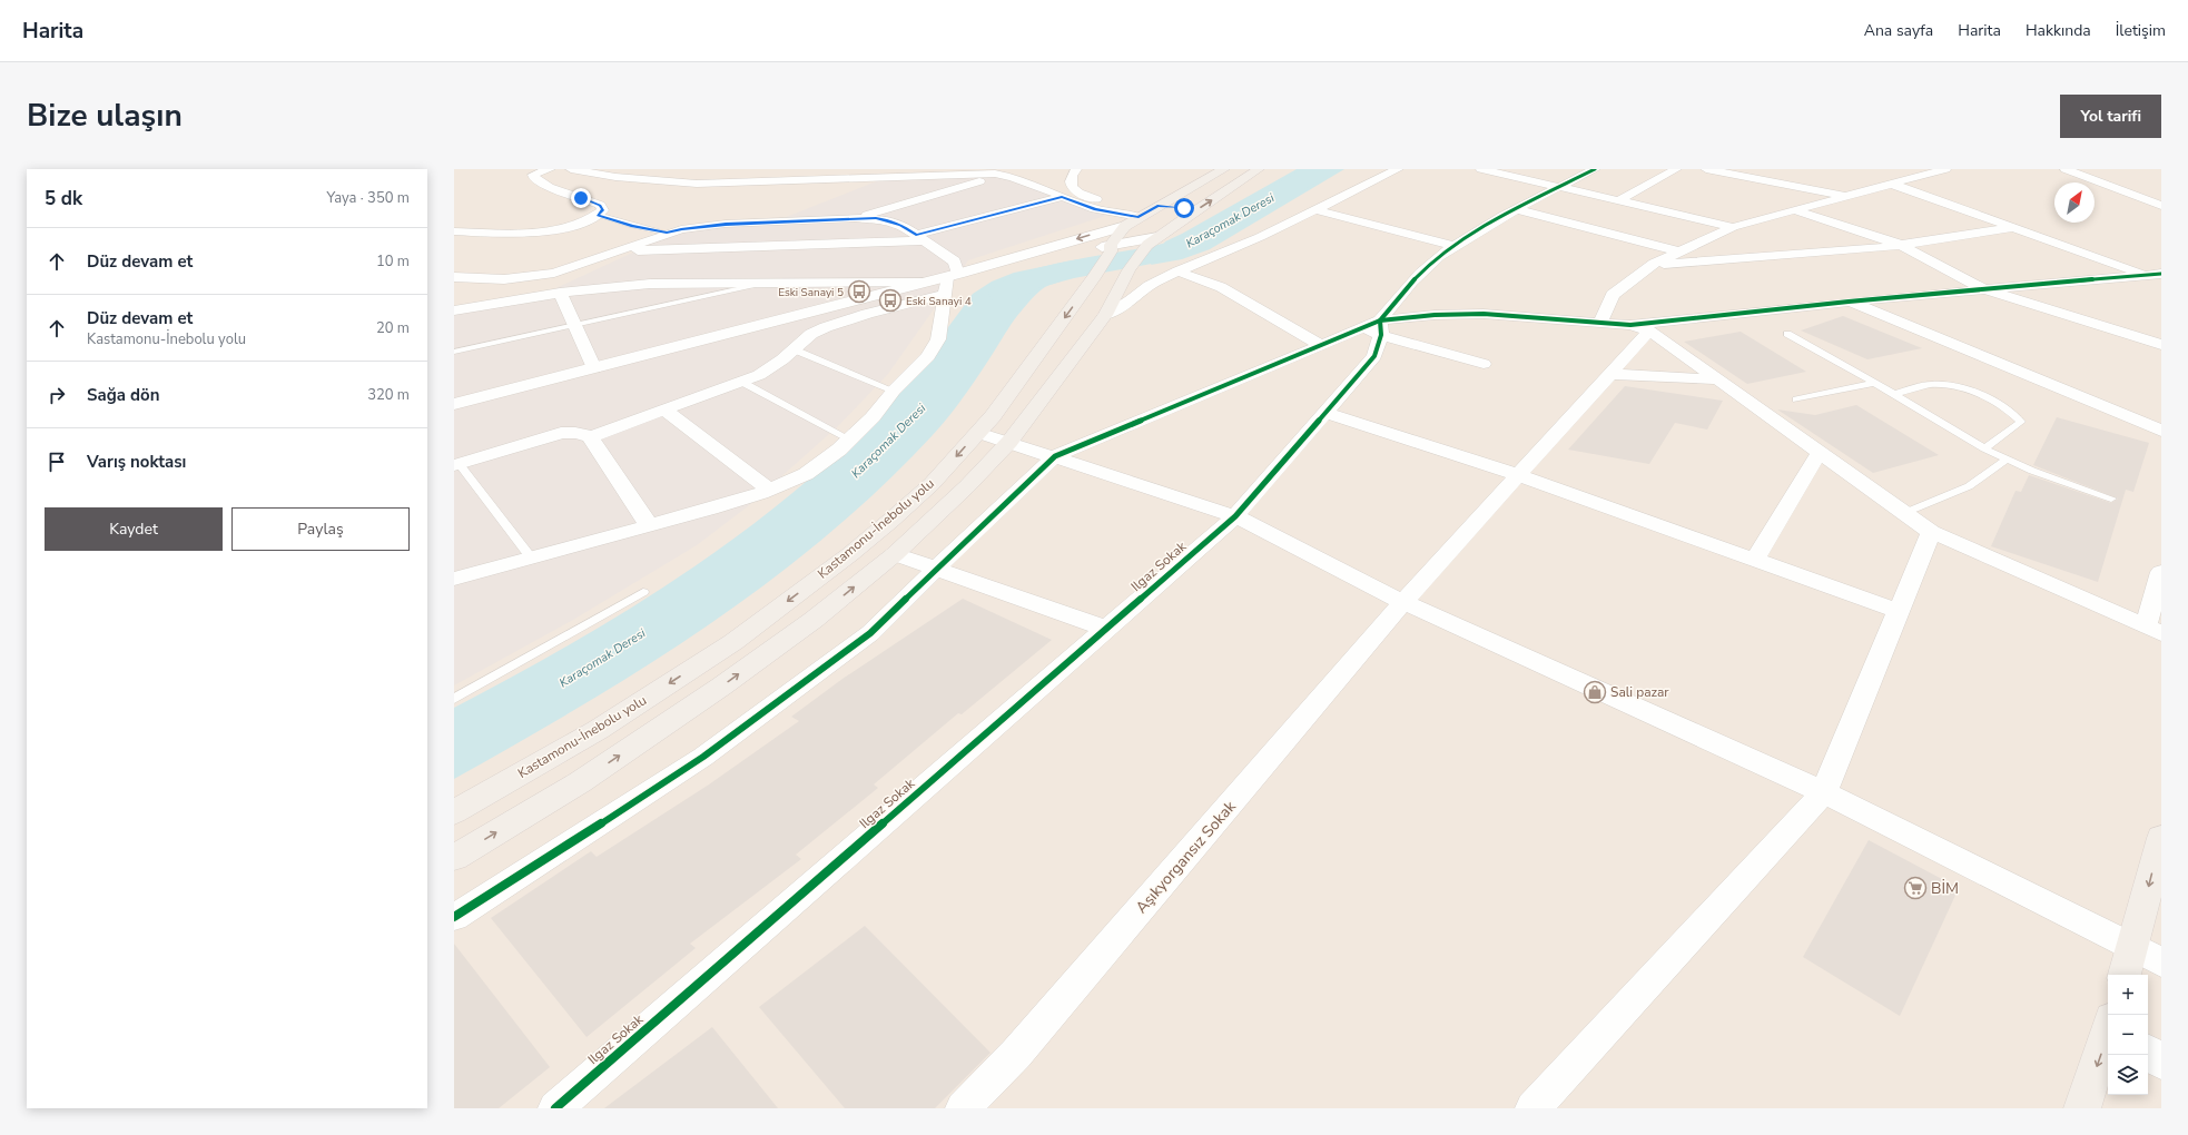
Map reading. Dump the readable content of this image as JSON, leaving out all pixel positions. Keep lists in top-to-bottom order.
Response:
{
  "streets": {
    "main road": ["Kastamonu-İnebolu yolu"],
    "street": ["Ilgaz Sokak", "Aşıkyorgansız Sokak"]
  },
  "water": ["Karaçomak Deresi"],
  "places": {
    "bus stop": ["Eski Sanayi 5", "Eski Sanayi 4"],
    "shop": ["Sali pazar"],
    "supermarket": ["BİM"]
  },
  "north": "top right",
  "page": {
    "header": "Harita",
    "nav": [
      "Ana sayfa",
      "Harita",
      "Hakkında",
      "İletişim"
    ],
    "title": "Bize ulaşın",
    "buttons": [
      "Yol tarifi",
      ["Kaydet", "Paylaş"]
    ],
    "heading": ["5 dk", "Yaya · 350 m"],
    "list": [
      ["Düz devam et", "10 m"],
      ["Düz devam et", "Kastamonu-İnebolu yolu", "20 m"],
      ["Sağa dön", "320 m"],
      "Varış noktası"
    ],
    "map_buttons": ["+", "−"]
  }
}
